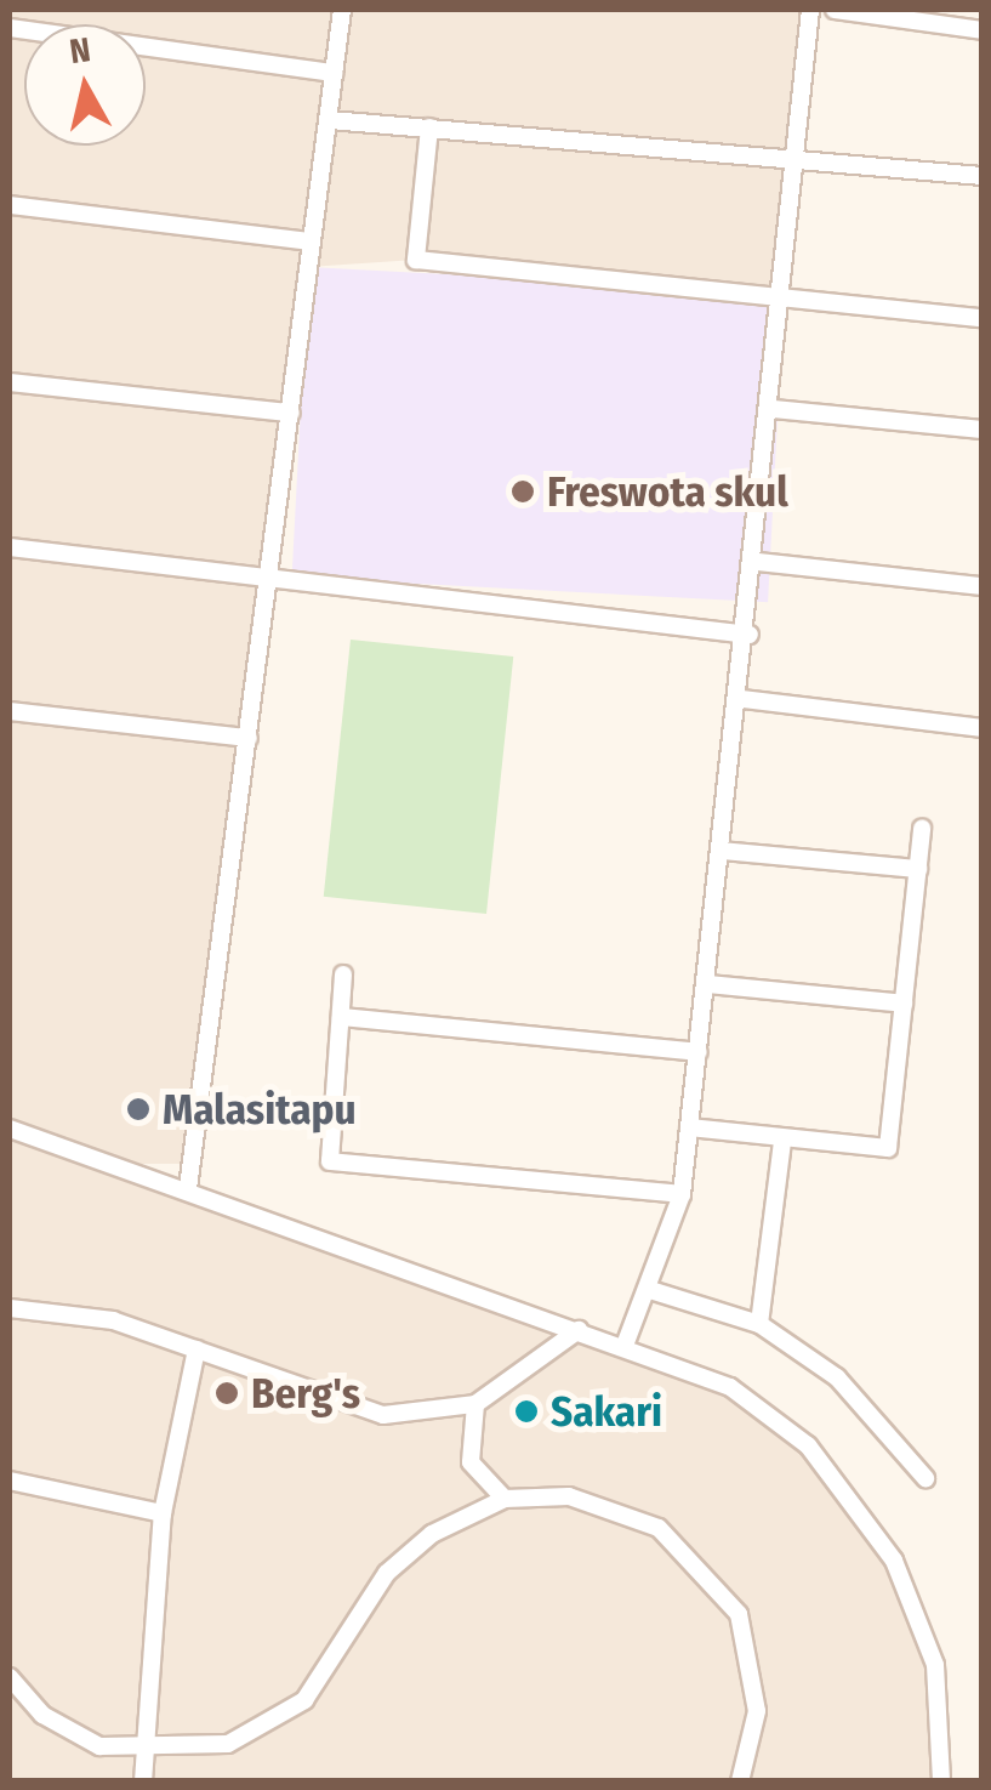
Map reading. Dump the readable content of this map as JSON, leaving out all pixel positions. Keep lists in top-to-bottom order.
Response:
{
  "places": [
    "Freswota skul",
    "Malasitapu",
    "Berg's",
    "Sakari"
  ],
  "north": "top"
}
